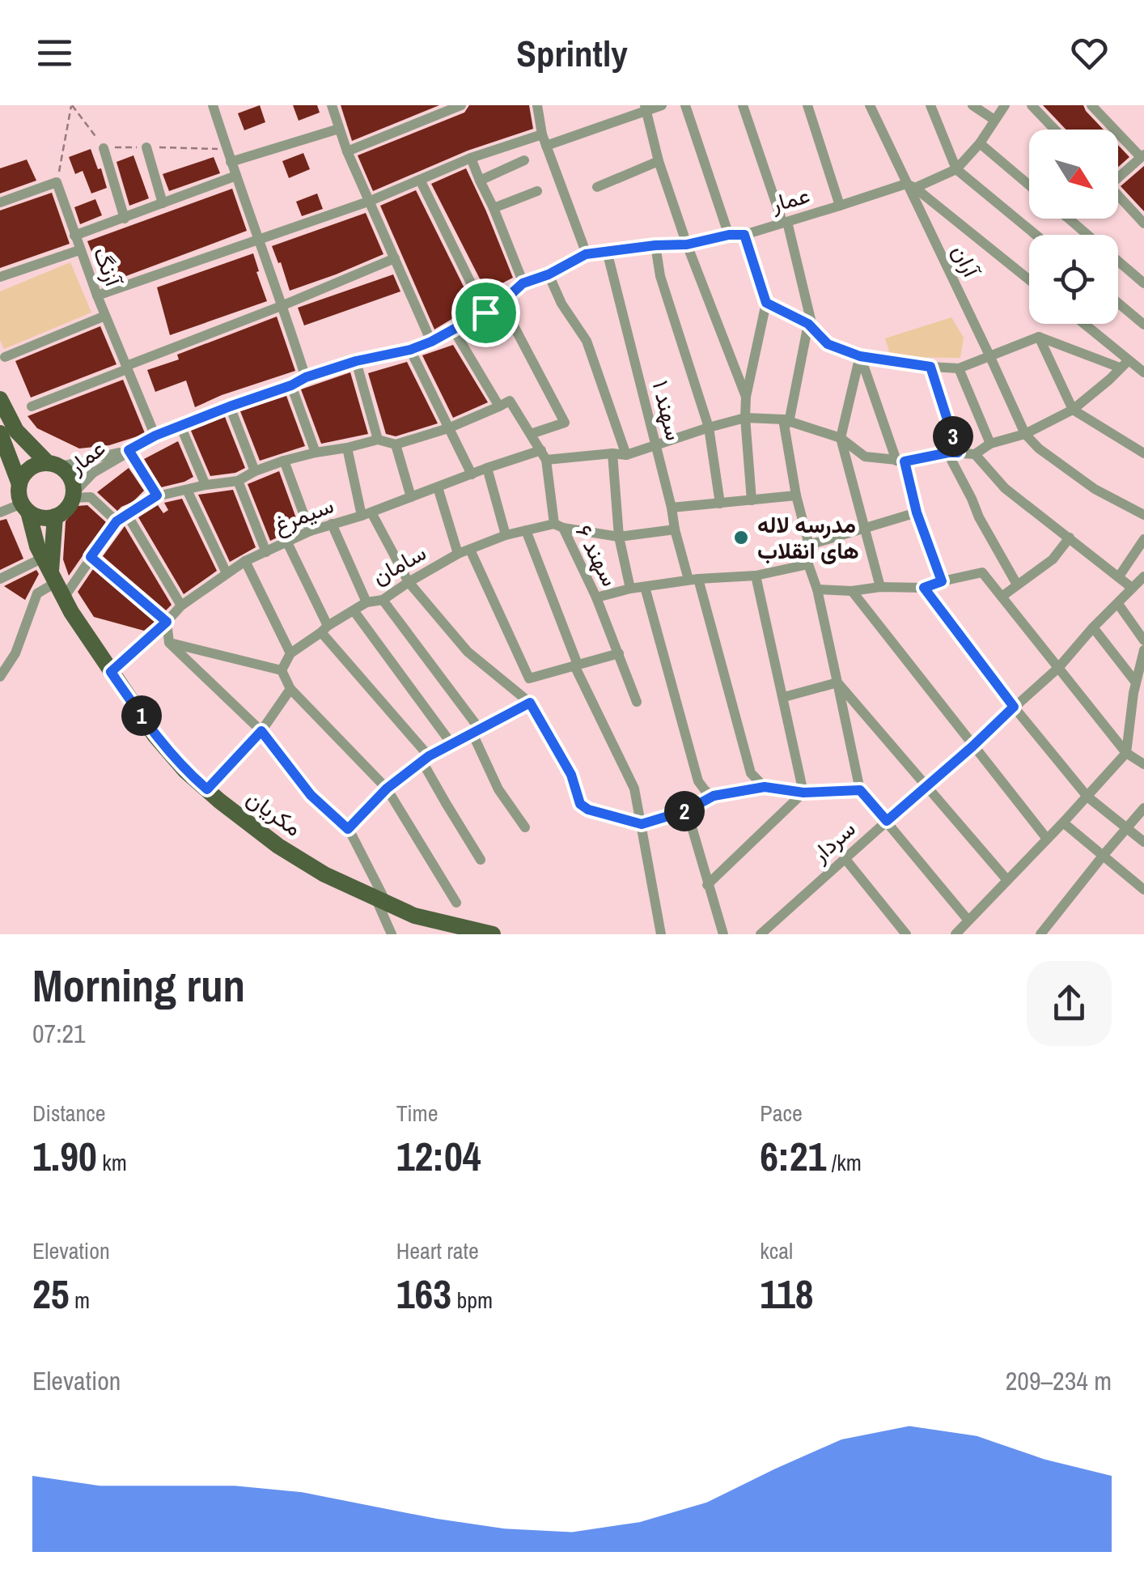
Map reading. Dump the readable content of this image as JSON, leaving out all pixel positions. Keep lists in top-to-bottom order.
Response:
{
  "streets": {
    "main road": ["مکریان"],
    "street": [
      "عمار",
      "آران",
      "آرنگ",
      "سهند ۱",
      "سیمرغ",
      "سهند ۶",
      "سامان",
      "سردار"
    ]
  },
  "crossings": [
    ["عمار", "آران"],
    ["عمار", "آرنگ"],
    ["عمار", "سهند ۱"],
    ["عمار", "سهند ۶"],
    ["عمار", "مکریان"],
    ["سیمرغ", "سهند ۶"],
    ["سیمرغ", "مکریان"],
    ["سهند ۶", "سامان"]
  ],
  "places": ["مدرسه لاله های انقلاب"],
  "north": "bottom right",
  "page": {
    "header": "Sprintly",
    "pins": ["3", "1", "2"],
    "heading": ["Morning run", "07:21"],
    "stats": [
      ["Distance", "1.90 km"],
      ["Time", "12:04"],
      ["Pace", "6:21 /km"],
      ["Elevation", "25 m"],
      ["Heart rate", "163 bpm"],
      ["kcal", "118"]
    ],
    "chart": ["Elevation", "209–234 m"]
  }
}
